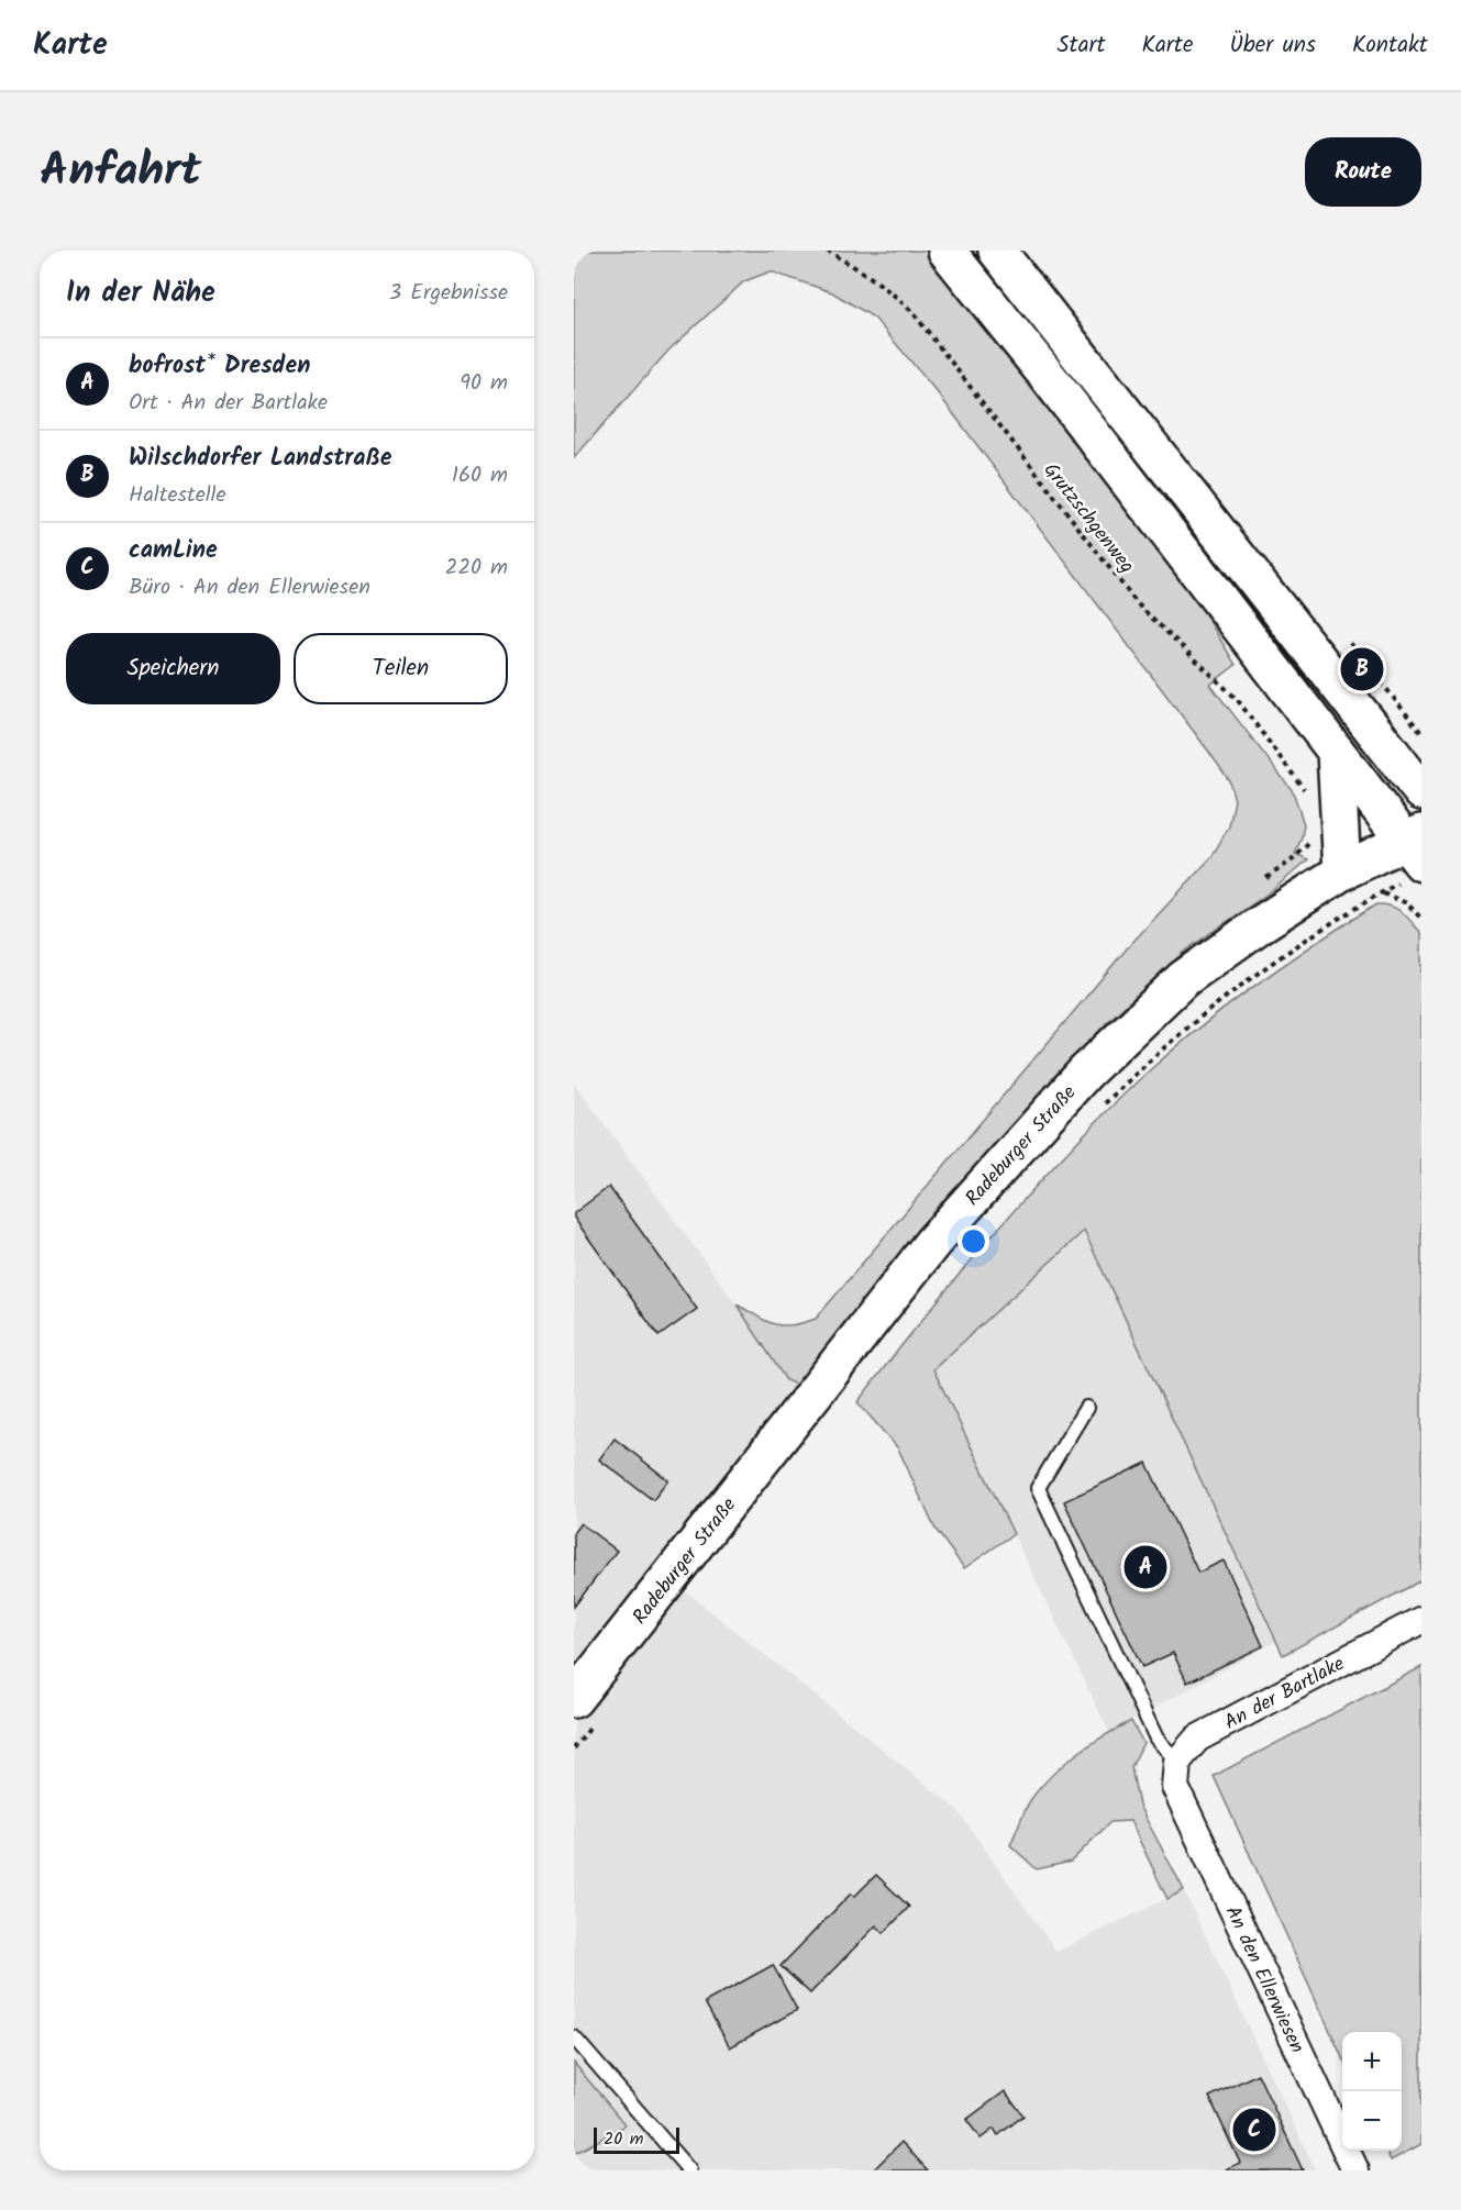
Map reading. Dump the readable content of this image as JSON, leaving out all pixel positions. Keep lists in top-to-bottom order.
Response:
{
  "streets": {
    "main road": ["Radeburger Straße"],
    "street": ["An der Bartlake", "An den Ellerwiesen"],
    "path": ["Grutzschgenweg"]
  },
  "crossings": [
    ["An der Bartlake", "An den Ellerwiesen"]
  ],
  "scale_bar": "20 m",
  "page": {
    "header": "Karte",
    "nav": [
      "Start",
      "Karte",
      "Über uns",
      "Kontakt"
    ],
    "title": "Anfahrt",
    "buttons": [
      "Route",
      ["Speichern", "Teilen"]
    ],
    "heading": ["In der Nähe", "3 Ergebnisse"],
    "list": [
      {
        "mark": "A",
        "name": "bofrost* Dresden",
        "note": "Ort · An der Bartlake",
        "value": "90 m"
      },
      {
        "mark": "B",
        "name": "Wilschdorfer Landstraße",
        "note": "Haltestelle",
        "value": "160 m"
      },
      {
        "mark": "C",
        "name": "camLine",
        "note": "Büro · An den Ellerwiesen",
        "value": "220 m"
      }
    ],
    "pins": ["B", "A", "C"],
    "map_buttons": ["+", "−"],
    "scale": "20 m"
  }
}
